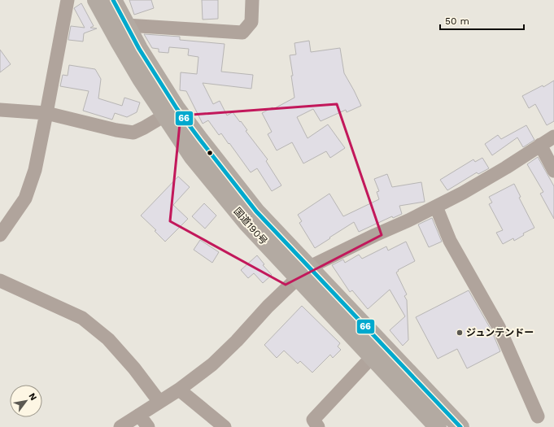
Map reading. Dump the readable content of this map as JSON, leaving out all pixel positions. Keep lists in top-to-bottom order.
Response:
{
  "streets": {
    "highway": ["国道190号"]
  },
  "places": ["ジュンテンドー"],
  "lines": ["transit line 66"],
  "scale_bar": "50 m",
  "north": "top right"
}
